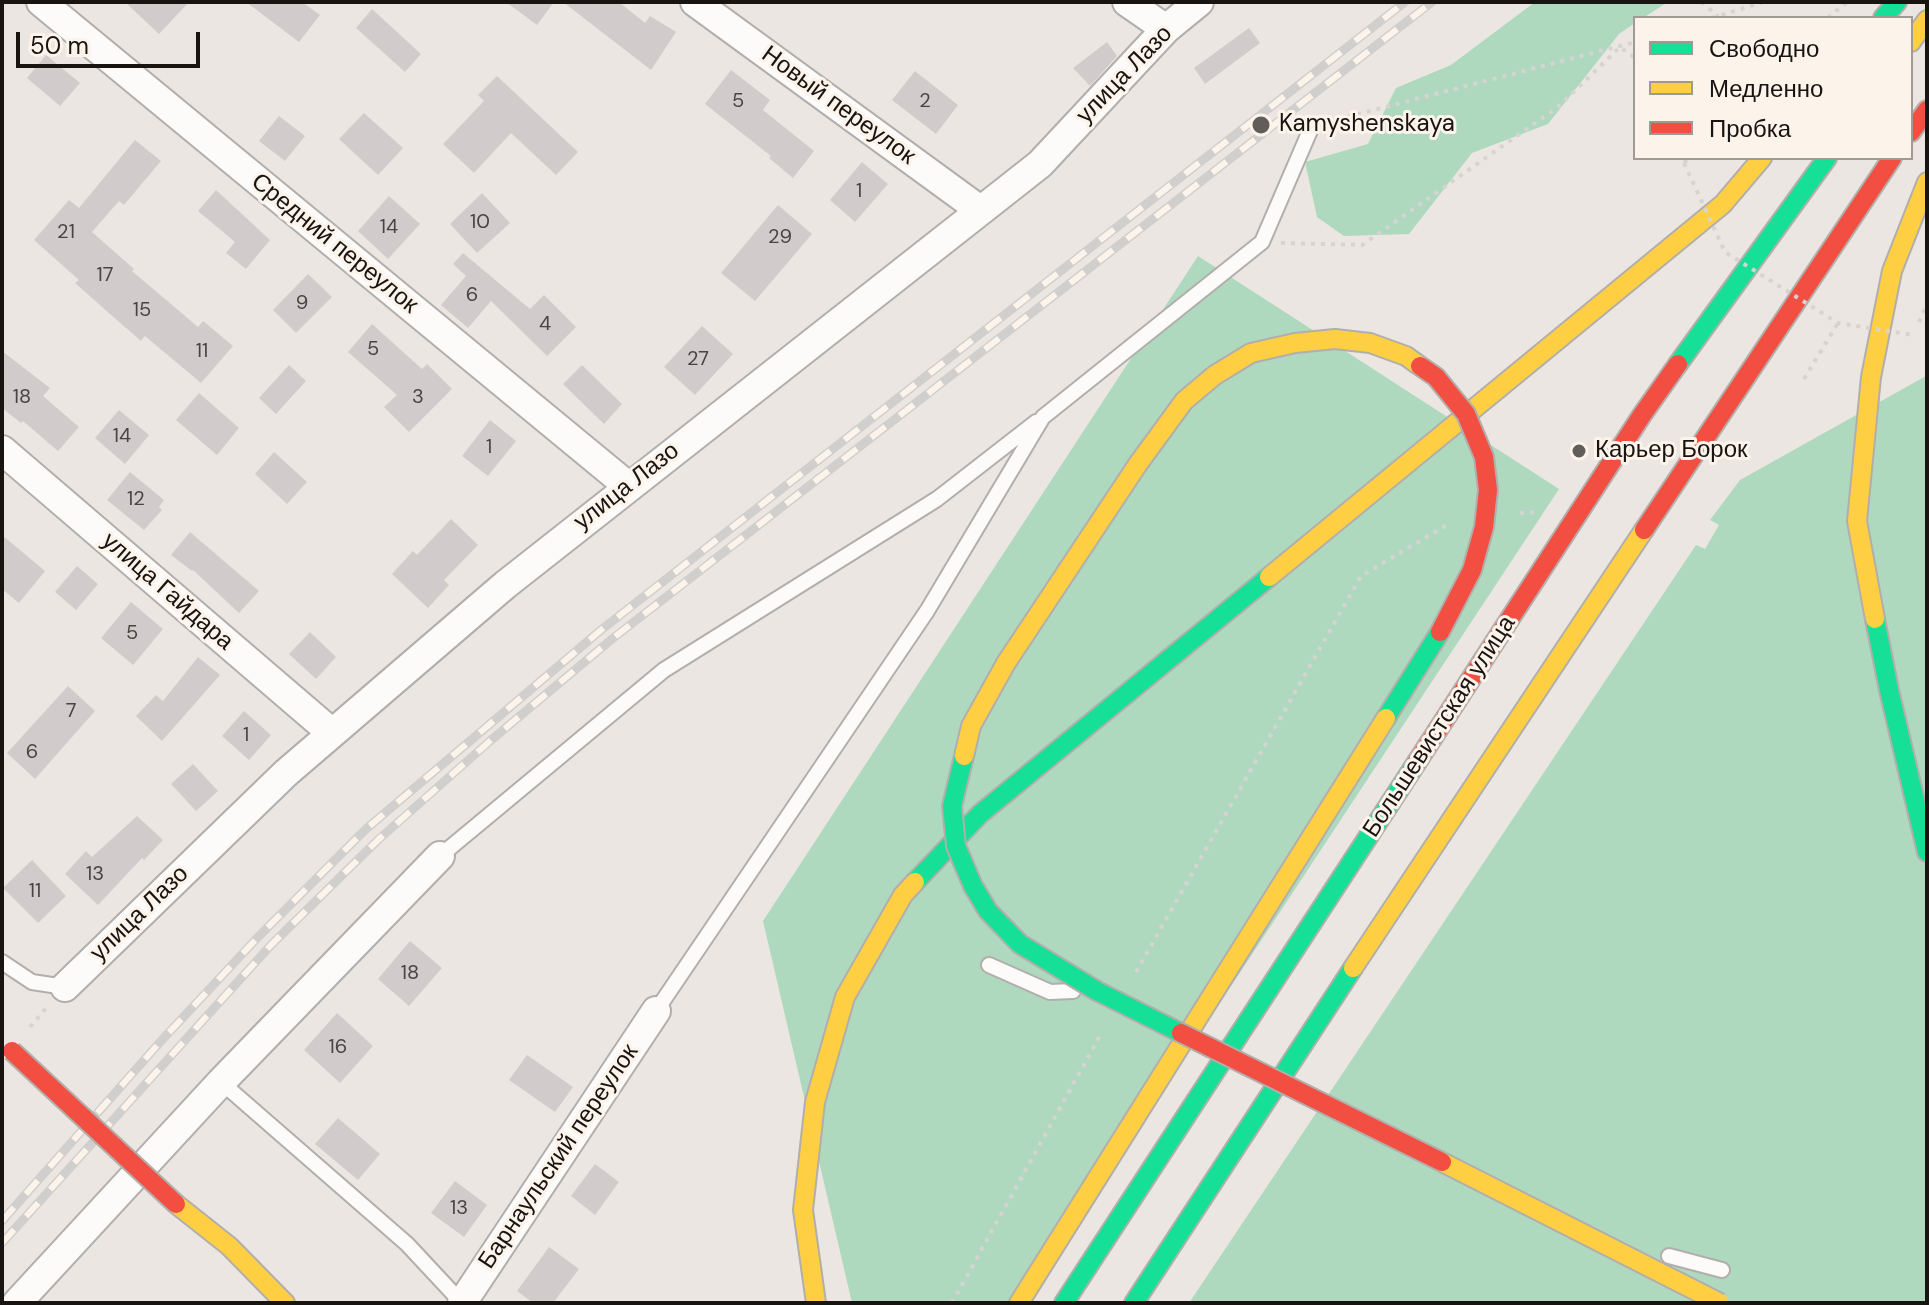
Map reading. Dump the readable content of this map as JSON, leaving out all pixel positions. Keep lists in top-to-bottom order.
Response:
{
  "streets": {
    "main road": ["Большевистская улица"],
    "street": [
      "улица Лазо",
      "Новый переулок",
      "Средний переулок",
      "улица Гайдара",
      "Барнаульский переулок"
    ]
  },
  "crossings": [
    ["улица Лазо", "Новый переулок"],
    ["улица Лазо", "Средний переулок"],
    ["улица Лазо", "улица Гайдара"]
  ],
  "places": ["Kamyshenskaya", "Карьер Борок"],
  "house_numbers": [
    "5",
    "2",
    "1",
    "10",
    "14",
    "21",
    "29",
    "17",
    "6",
    "9",
    "15",
    "4",
    "5",
    "11",
    "27",
    "18",
    "3",
    "14",
    "1",
    "12",
    "5",
    "7",
    "1",
    "6",
    "13",
    "11",
    "18",
    "16",
    "13"
  ],
  "legend": ["Свободно", "Медленно", "Пробка"],
  "scale_bar": "50 m"
}
